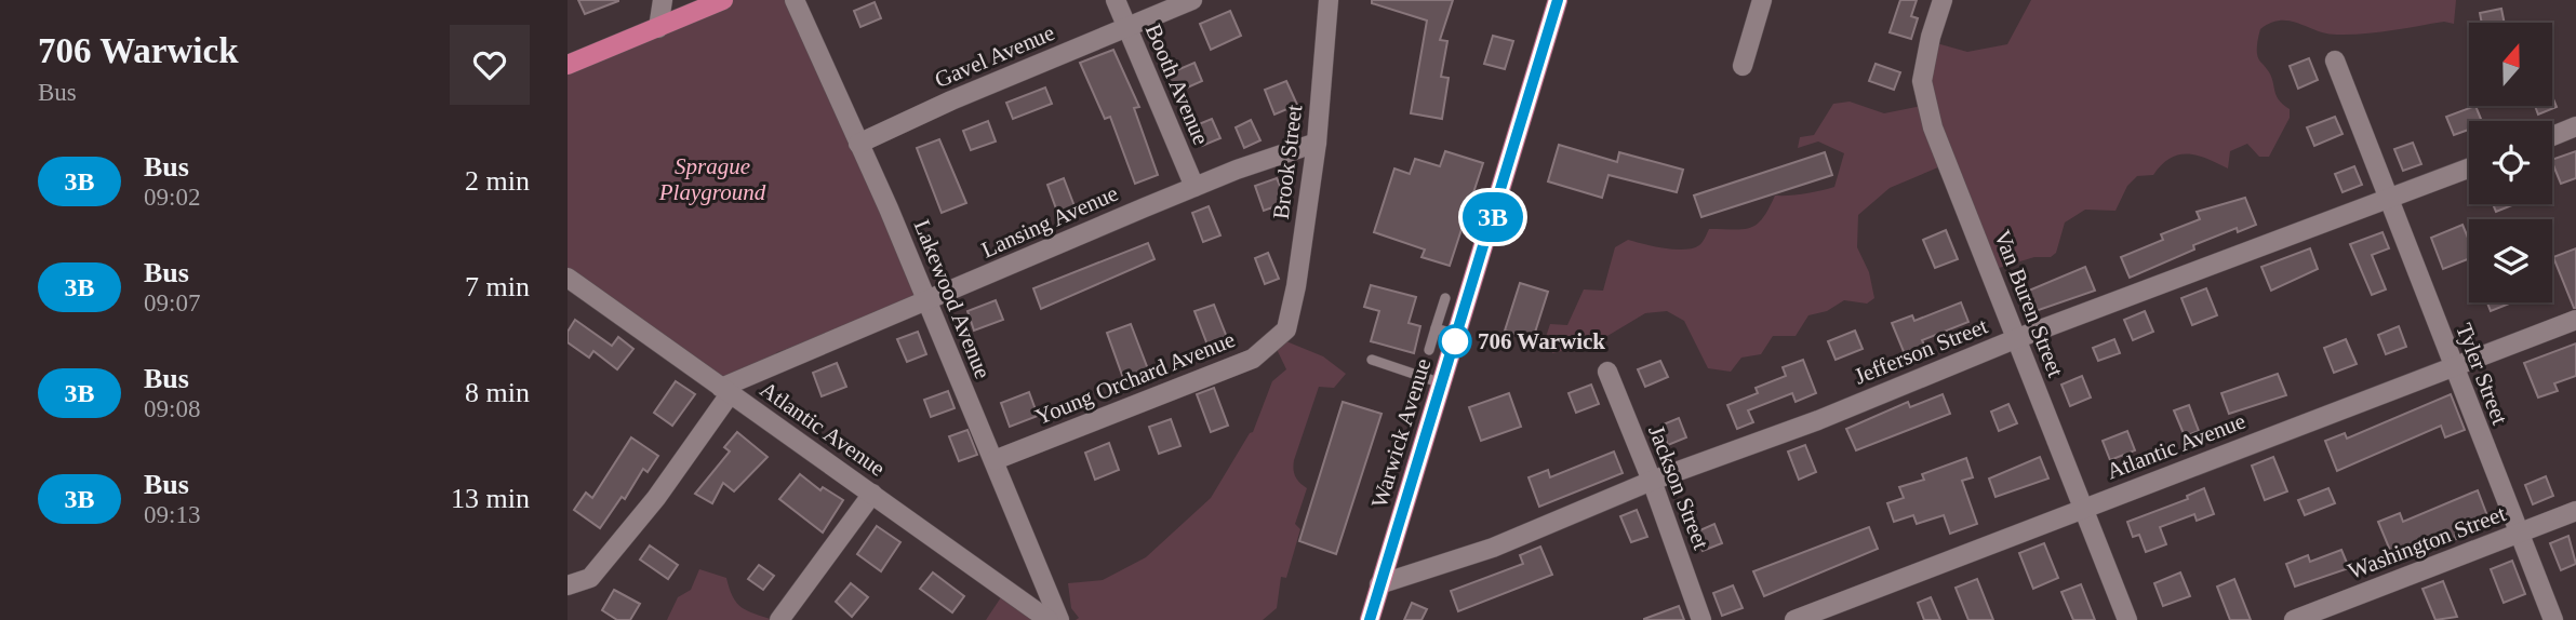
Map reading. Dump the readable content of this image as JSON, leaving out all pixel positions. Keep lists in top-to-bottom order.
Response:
{
  "streets": {
    "main road": ["Warwick Avenue"],
    "street": [
      "Gavel Avenue",
      "Booth Avenue",
      "Brook Street",
      "Lansing Avenue",
      "Lakewood Avenue",
      "Van Buren Street",
      "Jefferson Street",
      "Tyler Street",
      "Young Orchard Avenue",
      "Atlantic Avenue",
      "Jackson Street",
      "Washington Street"
    ]
  },
  "crossings": [
    ["Gavel Avenue", "Booth Avenue"],
    ["Gavel Avenue", "Lakewood Avenue"],
    ["Booth Avenue", "Lansing Avenue"],
    ["Brook Street", "Lansing Avenue"],
    ["Brook Street", "Young Orchard Avenue"],
    ["Lansing Avenue", "Lakewood Avenue"],
    ["Lansing Avenue", "Atlantic Avenue"],
    ["Lakewood Avenue", "Young Orchard Avenue"],
    ["Van Buren Street", "Jefferson Street"],
    ["Van Buren Street", "Atlantic Avenue"],
    ["Jefferson Street", "Tyler Street"],
    ["Jefferson Street", "Warwick Avenue"],
    ["Jefferson Street", "Jackson Street"],
    ["Tyler Street", "Atlantic Avenue"],
    ["Tyler Street", "Washington Street"]
  ],
  "parks": ["Sprague Playground"],
  "places": ["706 Warwick"],
  "lines": ["bus line 3B"],
  "north": "top",
  "page": {
    "heading": ["706 Warwick", "Bus"],
    "on_map": "3B",
    "list": [
      {
        "mark": "3B",
        "name": "Bus",
        "note": "09:02",
        "value": "2 min"
      },
      {
        "mark": "3B",
        "name": "Bus",
        "note": "09:07",
        "value": "7 min"
      },
      {
        "mark": "3B",
        "name": "Bus",
        "note": "09:08",
        "value": "8 min"
      },
      {
        "mark": "3B",
        "name": "Bus",
        "note": "09:13",
        "value": "13 min"
      }
    ]
  }
}
